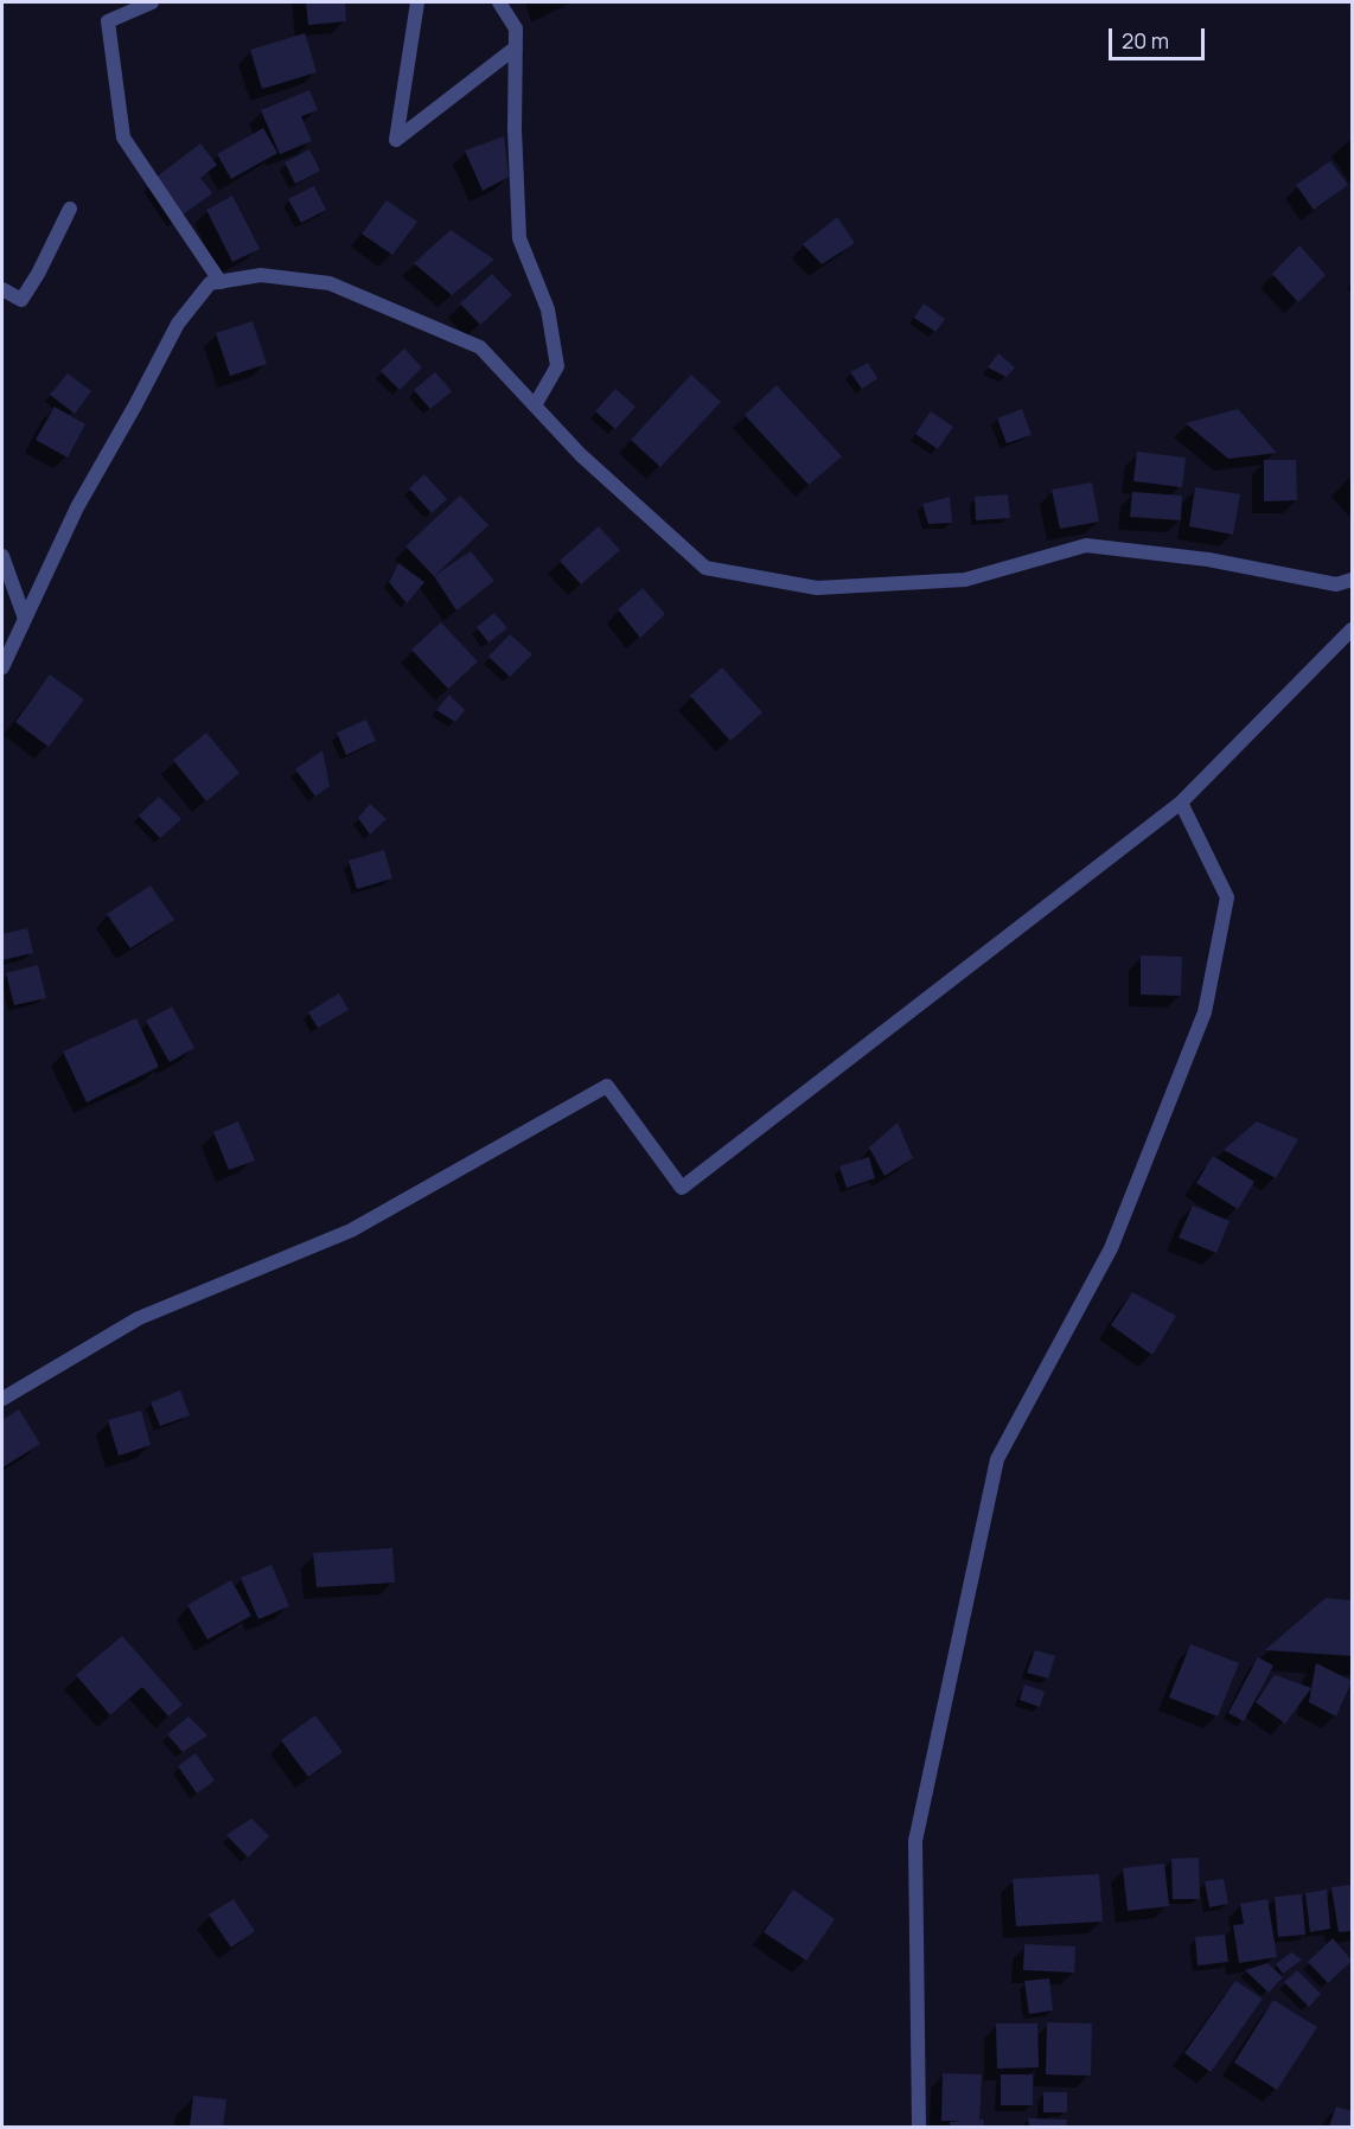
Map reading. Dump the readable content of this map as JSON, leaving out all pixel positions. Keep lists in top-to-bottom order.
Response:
{
  "scale_bar": "20 m"
}
